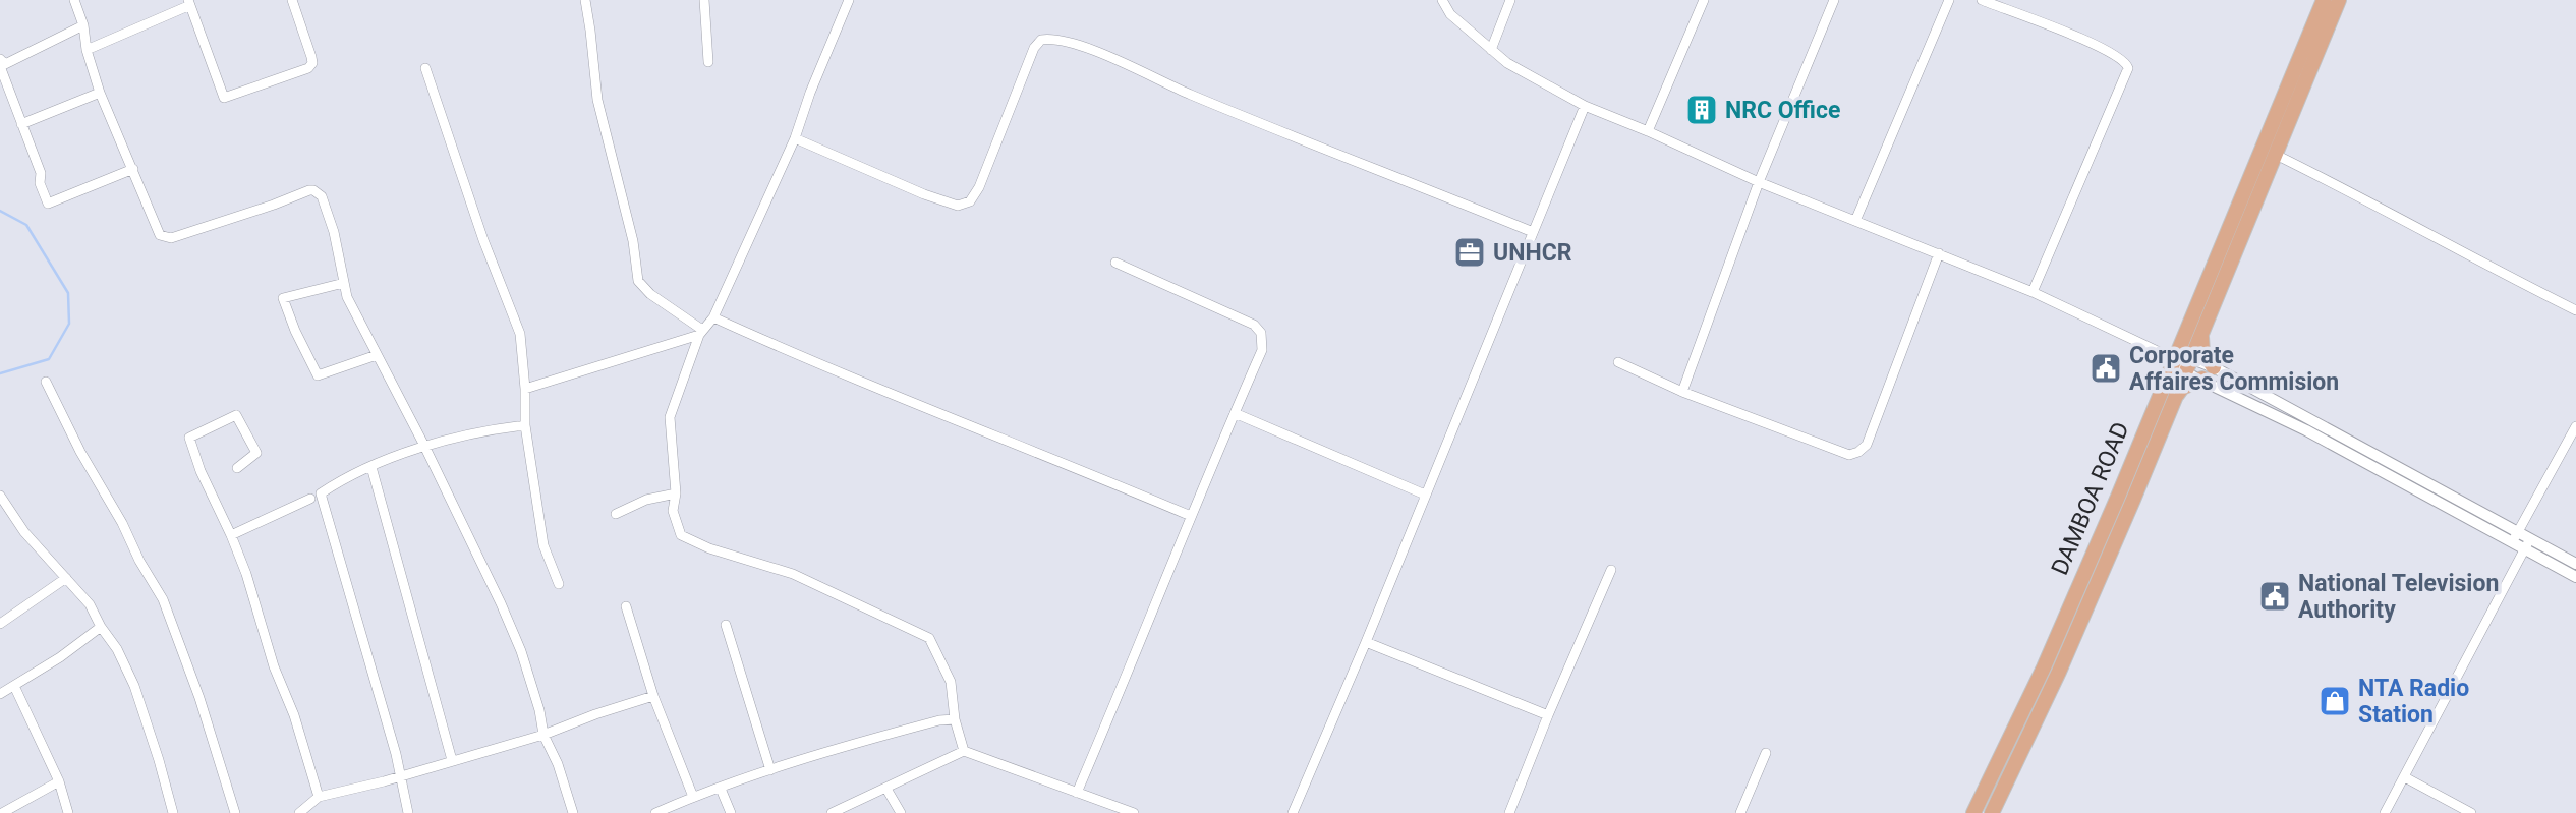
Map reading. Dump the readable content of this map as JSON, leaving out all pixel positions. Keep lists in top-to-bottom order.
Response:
{
  "streets": {
    "main road": ["DAMBOA ROAD"]
  },
  "places": {
    "building": ["NRC Office"],
    "office": ["UNHCR"],
    "public building": ["Corporate Affaires Commision", "National Television Authority"],
    "shop": ["NTA Radio Station"]
  }
}
